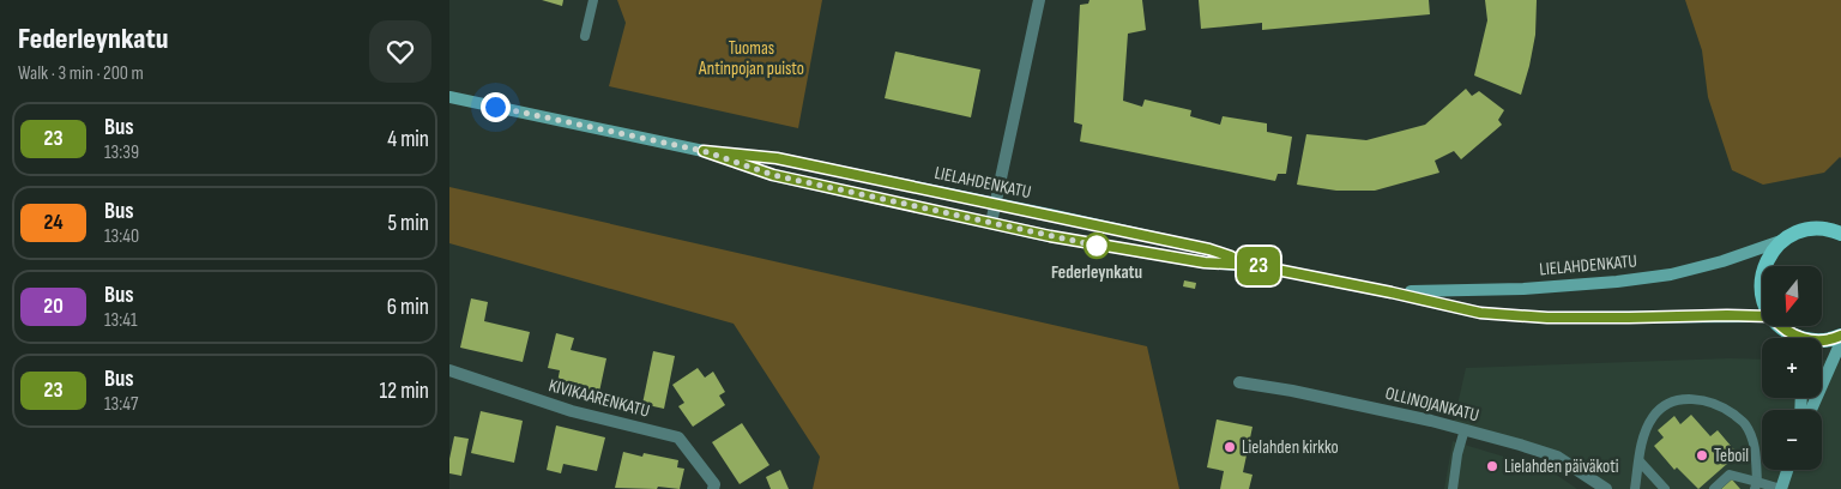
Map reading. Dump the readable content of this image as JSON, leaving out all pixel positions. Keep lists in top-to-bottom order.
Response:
{
  "streets": {
    "main road": ["LIELAHDENKATU"],
    "street": ["KIVIKAARENKATU", "OLLINOJANKATU"]
  },
  "parks": ["Tuomas Antinpojan puisto"],
  "places": [
    "Federleynkatu",
    "Lielahden kirkko",
    "Teboil",
    "Lielahden päiväkoti"
  ],
  "lines": ["bus line 23"],
  "north": "bottom",
  "page": {
    "heading": ["Federleynkatu", "Walk · 3 min · 200 m"],
    "on_map": "23",
    "list": [
      {
        "mark": "23",
        "name": "Bus",
        "note": "13:39",
        "value": "4 min"
      },
      {
        "mark": "24",
        "name": "Bus",
        "note": "13:40",
        "value": "5 min"
      },
      {
        "mark": "20",
        "name": "Bus",
        "note": "13:41",
        "value": "6 min"
      },
      {
        "mark": "23",
        "name": "Bus",
        "note": "13:47",
        "value": "12 min"
      }
    ],
    "map_buttons": ["+", "−"]
  }
}
